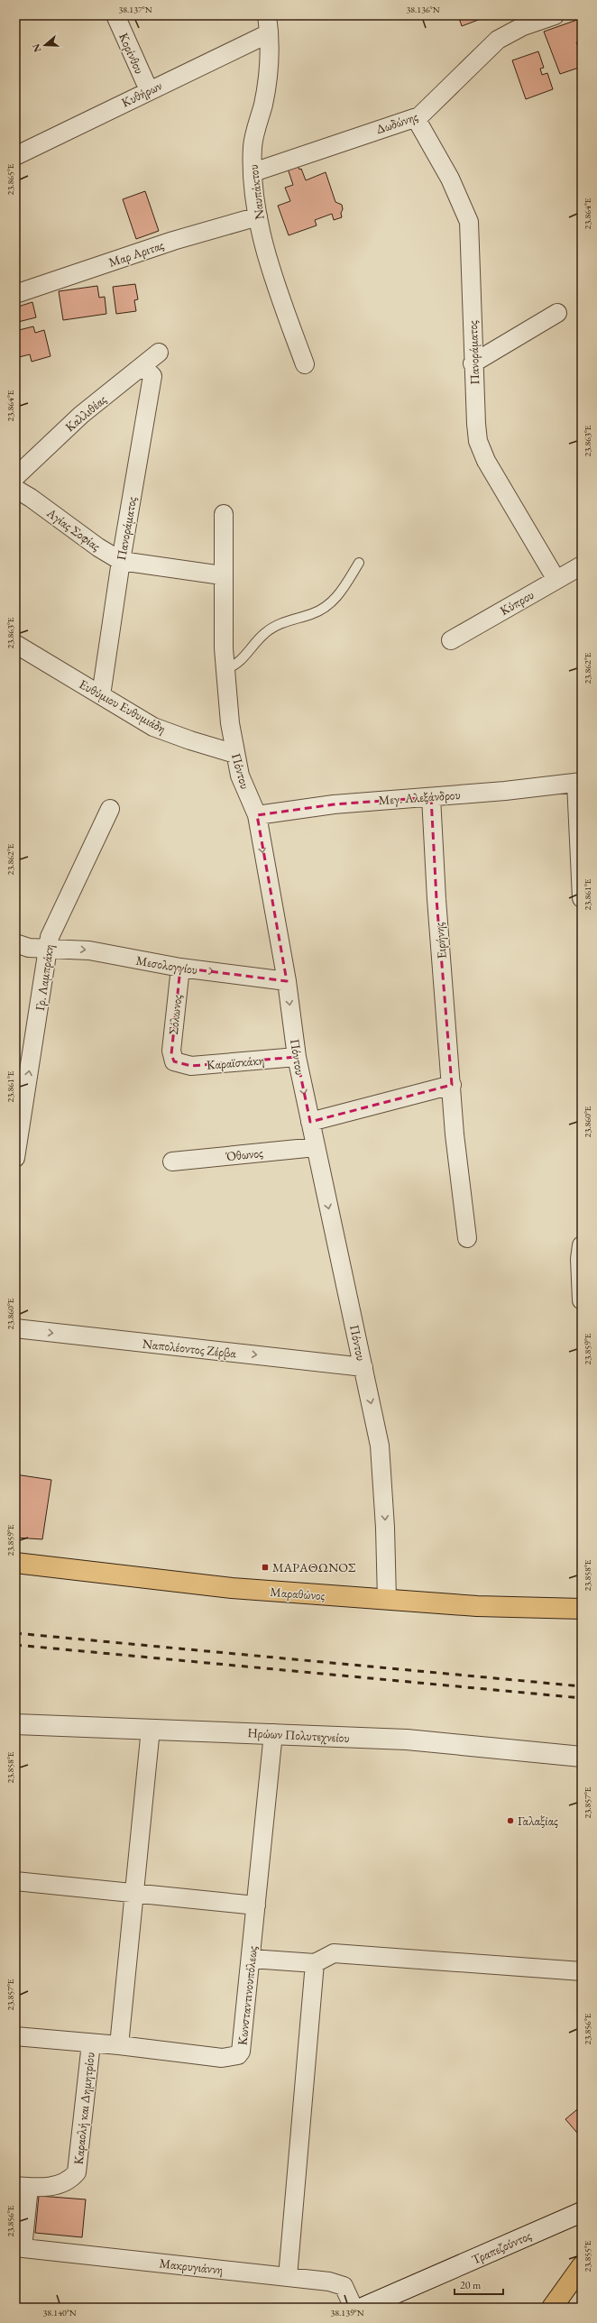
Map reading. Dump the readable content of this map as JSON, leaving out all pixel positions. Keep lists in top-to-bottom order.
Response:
{
  "streets": {
    "main road": ["Μαραθώνος"],
    "street": [
      "Κορίνθου",
      "Κυθήρων",
      "Δωδώνης",
      "Ναυπάκτου",
      "Μαρ Αριτας",
      "Πανοράματος",
      "Καλλιθέας",
      "Αγίας Σοφίας",
      "Κύπρου",
      "Ευθύμιου Ευθυμιάδη",
      "Πόντου",
      "Μεγ. Αλεξάνδρου",
      "Ειρήνης",
      "Μεσολογγίου",
      "Γρ. Λαμπράκη",
      "Σόλωνος",
      "Καραϊσκάκη",
      "Όθωνος",
      "Ναπολέοντος Ζέρβα",
      "Ηρώων Πολυτεχνείου",
      "Κωνσταντινουπόλεως",
      "Καραολή και Δημητρίου",
      "Τραπεζούντος",
      "Μακρυγιάννη"
    ]
  },
  "crossings": [
    ["Κορίνθου", "Κυθήρων"],
    ["Κυθήρων", "Ναυπάκτου"],
    ["Δωδώνης", "Ναυπάκτου"],
    ["Δωδώνης", "Πανοράματος"],
    ["Ναυπάκτου", "Μαρ Αριτας"],
    ["Πανοράματος", "Καλλιθέας"],
    ["Πανοράματος", "Αγίας Σοφίας"],
    ["Πανοράματος", "Κύπρου"],
    ["Πανοράματος", "Ευθύμιου Ευθυμιάδη"],
    ["Αγίας Σοφίας", "Πόντου"],
    ["Ευθύμιου Ευθυμιάδη", "Πόντου"],
    ["Πόντου", "Μεγ. Αλεξάνδρου"],
    ["Πόντου", "Μεσολογγίου"],
    ["Πόντου", "Καραϊσκάκη"],
    ["Πόντου", "Όθωνος"],
    ["Πόντου", "Ναπολέοντος Ζέρβα"],
    ["Πόντου", "Μαραθώνος"],
    ["Μεγ. Αλεξάνδρου", "Ειρήνης"],
    ["Μεσολογγίου", "Γρ. Λαμπράκη"],
    ["Μεσολογγίου", "Σόλωνος"],
    ["Σόλωνος", "Καραϊσκάκη"],
    ["Ηρώων Πολυτεχνείου", "Κωνσταντινουπόλεως"],
    ["Κωνσταντινουπόλεως", "Καραολή και Δημητρίου"]
  ],
  "one_way": [
    "Πόντου",
    "Μεσολογγίου",
    "Γρ. Λαμπράκη",
    "Ναπολέοντος Ζέρβα"
  ],
  "places": {
    "transit": ["ΜΑΡΑΘΩΝΟΣ"],
    "other": ["Γαλαξίας"]
  },
  "scale_bar": "20 m",
  "north": "left",
  "coordinates": [
    "38.137°N",
    "38.136°N",
    "23.865°E",
    "23.864°E",
    "23.863°E",
    "23.862°E",
    "23.861°E",
    "23.860°E",
    "23.859°E",
    "23.858°E",
    "23.857°E",
    "23.856°E",
    "23.855°E",
    "38.140°N",
    "38.139°N"
  ]
}
